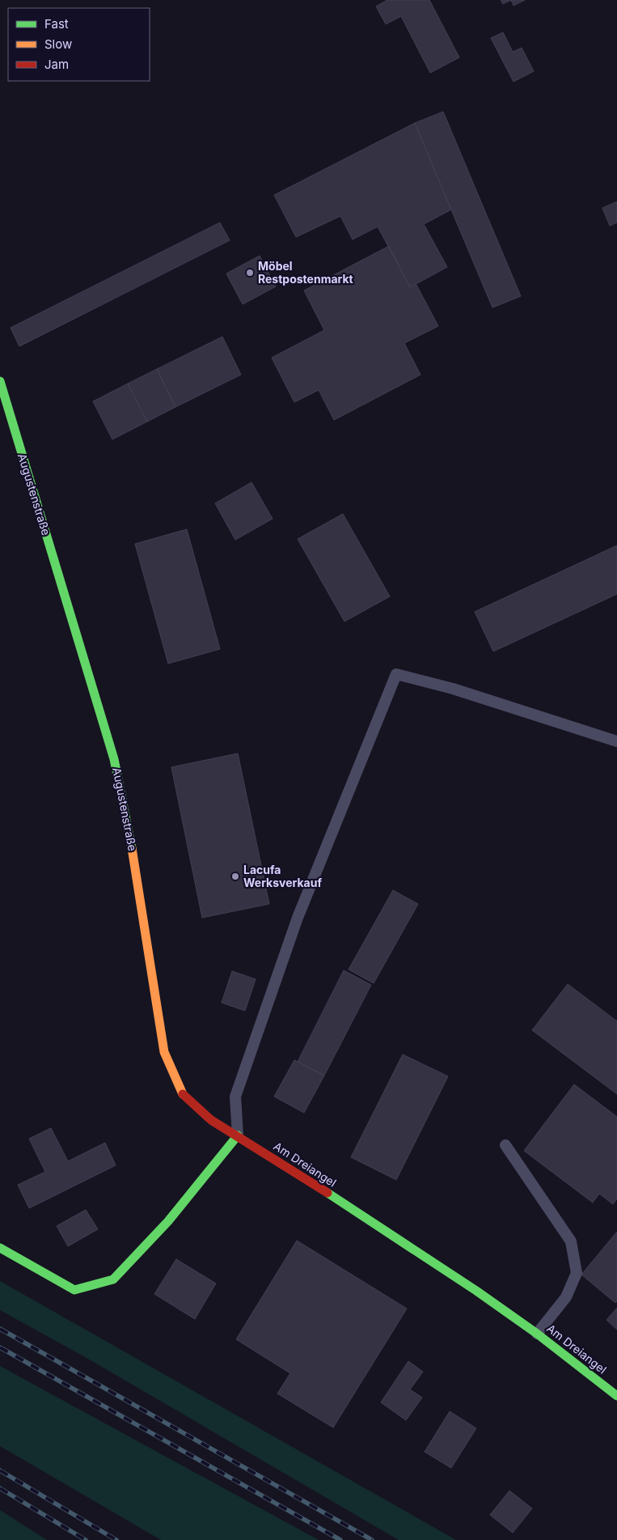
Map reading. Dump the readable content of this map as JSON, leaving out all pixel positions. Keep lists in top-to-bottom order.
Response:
{
  "streets": {
    "street": ["Augustenstraße", "Am Dreiangel"]
  },
  "crossings": [
    ["Augustenstraße", "Am Dreiangel"]
  ],
  "places": ["Möbel Restpostenmarkt", "Lacufa Werksverkauf"],
  "legend": ["Fast", "Slow", "Jam"]
}
